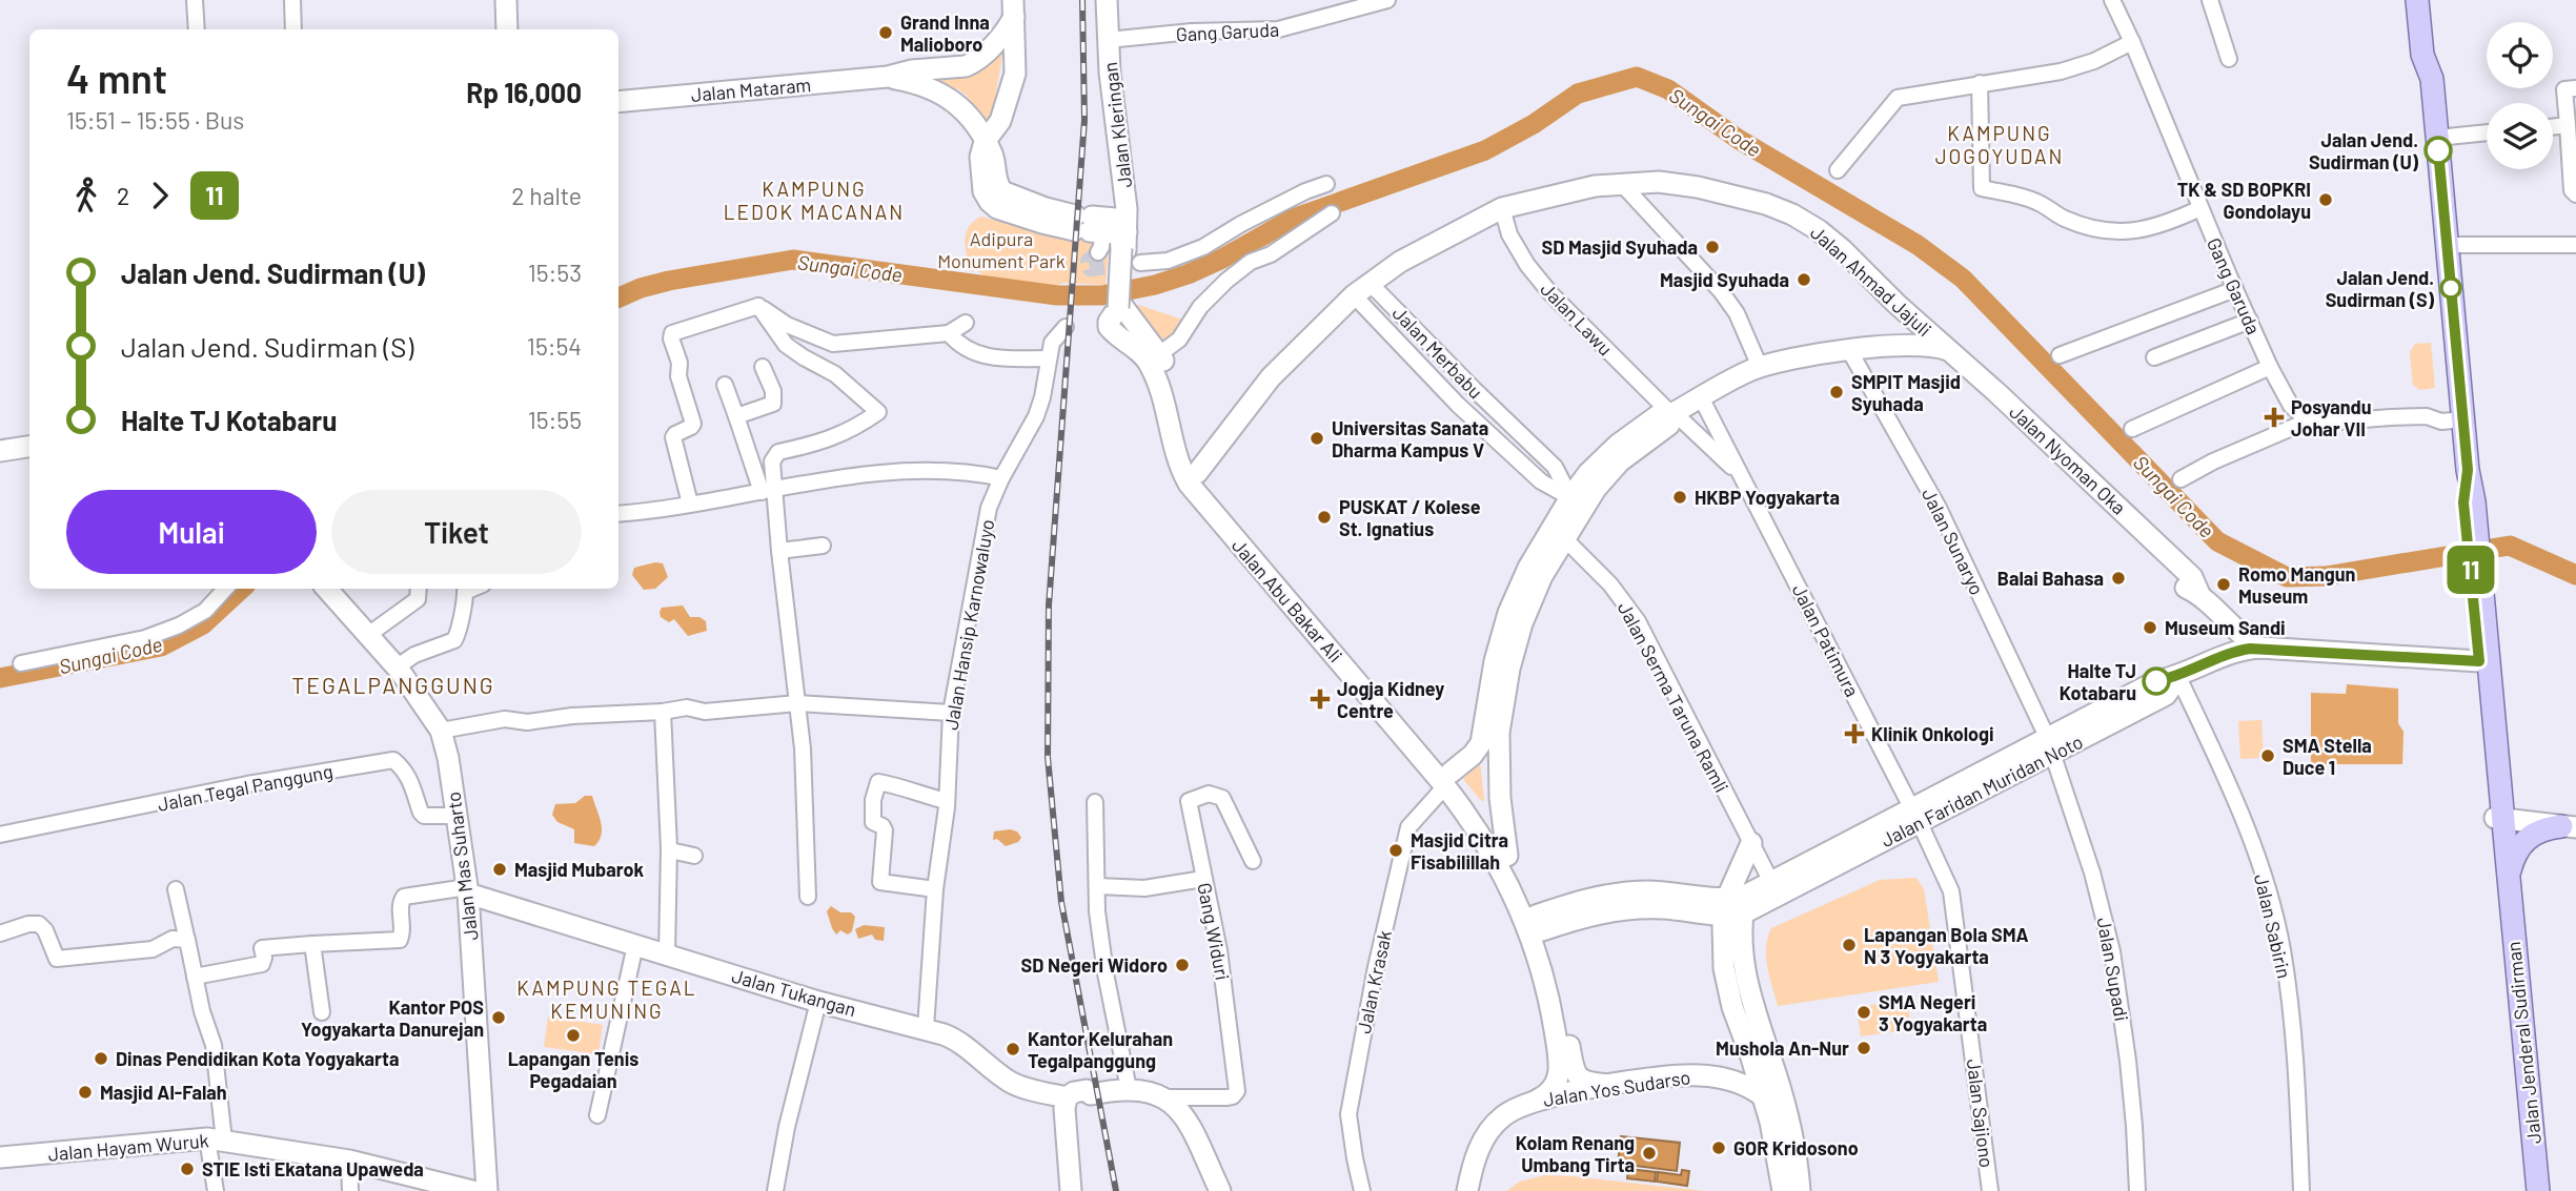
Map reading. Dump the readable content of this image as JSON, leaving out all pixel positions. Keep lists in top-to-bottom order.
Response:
{
  "streets": {
    "main road": ["Jalan Jenderal Sudirman"],
    "street": [
      "Gang Garuda",
      "Jalan Mataram",
      "Jalan Kleringan",
      "Jalan Ahmad Jajuli",
      "Jalan Lawu",
      "Jalan Merbabu",
      "Jalan Nyoman Oka",
      "Jalan Sunaryo",
      "Jalan Abu Bakar Ali",
      "Jalan Hansip Karnowaluyo",
      "Jalan Patimura",
      "Jalan Serma Taruna Ramli",
      "Jalan Tegal Panggung",
      "Jalan Faridan Muridan Noto",
      "Jalan Mas Suharto",
      "Jalan Sabirin",
      "Gang Widuri",
      "Jalan Supadi",
      "Jalan Krasak",
      "Jalan Tukangan",
      "Jalan Yos Sudarso",
      "Jalan Sajiono",
      "Jalan Hayam Wuruk"
    ]
  },
  "crossings": [
    ["Gang Garuda", "Jalan Kleringan"],
    ["Jalan Kleringan", "Jalan Abu Bakar Ali"],
    ["Jalan Ahmad Jajuli", "Jalan Lawu"],
    ["Jalan Ahmad Jajuli", "Jalan Merbabu"],
    ["Jalan Ahmad Jajuli", "Jalan Nyoman Oka"],
    ["Jalan Ahmad Jajuli", "Jalan Abu Bakar Ali"],
    ["Jalan Lawu", "Jalan Nyoman Oka"],
    ["Jalan Lawu", "Jalan Patimura"],
    ["Jalan Merbabu", "Jalan Nyoman Oka"],
    ["Jalan Nyoman Oka", "Jalan Sunaryo"],
    ["Jalan Nyoman Oka", "Jalan Abu Bakar Ali"],
    ["Jalan Nyoman Oka", "Jalan Patimura"],
    ["Jalan Nyoman Oka", "Jalan Serma Taruna Ramli"],
    ["Jalan Nyoman Oka", "Jalan Faridan Muridan Noto"],
    ["Jalan Nyoman Oka", "Jalan Krasak"],
    ["Jalan Sunaryo", "Jalan Faridan Muridan Noto"],
    ["Jalan Sunaryo", "Jalan Supadi"],
    ["Jalan Abu Bakar Ali", "Jalan Krasak"],
    ["Jalan Abu Bakar Ali", "Jalan Yos Sudarso"],
    ["Jalan Hansip Karnowaluyo", "Jalan Tukangan"],
    ["Jalan Patimura", "Jalan Faridan Muridan Noto"],
    ["Jalan Patimura", "Jalan Sajiono"],
    ["Jalan Serma Taruna Ramli", "Jalan Faridan Muridan Noto"],
    ["Jalan Tegal Panggung", "Jalan Mas Suharto"],
    ["Jalan Faridan Muridan Noto", "Jalan Sabirin"],
    ["Jalan Faridan Muridan Noto", "Jalan Supadi"],
    ["Jalan Faridan Muridan Noto", "Jalan Jenderal Sudirman"],
    ["Jalan Faridan Muridan Noto", "Jalan Sajiono"],
    ["Jalan Mas Suharto", "Jalan Tukangan"]
  ],
  "districts": [
    "KAMPUNG JOGOYUDAN",
    "KAMPUNG LEDOK MACANAN",
    "TEGALPANGGUNG",
    "KAMPUNG TEGAL KEMUNING"
  ],
  "water": ["Sungai Code"],
  "parks": ["Adipura Monument Park"],
  "places": {
    "other": [
      "Grand Inna Malioboro",
      "Jalan Jend. Sudirman (U)",
      "TK & SD BOPKRI Gondolayu",
      "SD Masjid Syuhada",
      "Masjid Syuhada",
      "Jalan Jend. Sudirman (S)",
      "SMPIT Masjid Syuhada",
      "Universitas Sanata Dharma Kampus V",
      "HKBP Yogyakarta",
      "PUSKAT / Kolese St. Ignatius",
      "Balai Bahasa",
      "Romo Mangun Museum",
      "Museum Sandi",
      "Halte TJ Kotabaru",
      "SMA Stella Duce 1",
      "Masjid Citra Fisabilillah",
      "Masjid Mubarok",
      "Lapangan Bola SMA N 3 Yogyakarta",
      "SD Negeri Widoro",
      "SMA Negeri 3 Yogyakarta",
      "Kantor POS Yogyakarta Danurejan",
      "Lapangan Tenis Pegadaian",
      "Mushola An-Nur",
      "Kantor Kelurahan Tegalpanggung",
      "Dinas Pendidikan Kota Yogyakarta",
      "Masjid Al-Falah",
      "GOR Kridosono",
      "Kolam Renang Umbang Tirta",
      "STIE Isti Ekatana Upaweda"
    ],
    "health": ["Posyandu Johar VII", "Jogja Kidney Centre", "Klinik Onkologi"]
  },
  "lines": ["bus line 11"],
  "page": {
    "on_map": "11",
    "heading": ["4 mnt", "15:51 – 15:55 · Bus", "Rp 16,000"],
    "legs": ["2", "11", "2 halte"],
    "list": [
      {
        "name": "Jalan Jend. Sudirman (U)",
        "value": "15:53"
      },
      {
        "name": "Jalan Jend. Sudirman (S)",
        "value": "15:54"
      },
      {
        "name": "Halte TJ Kotabaru",
        "value": "15:55"
      }
    ],
    "buttons": ["Mulai", "Tiket"]
  }
}
